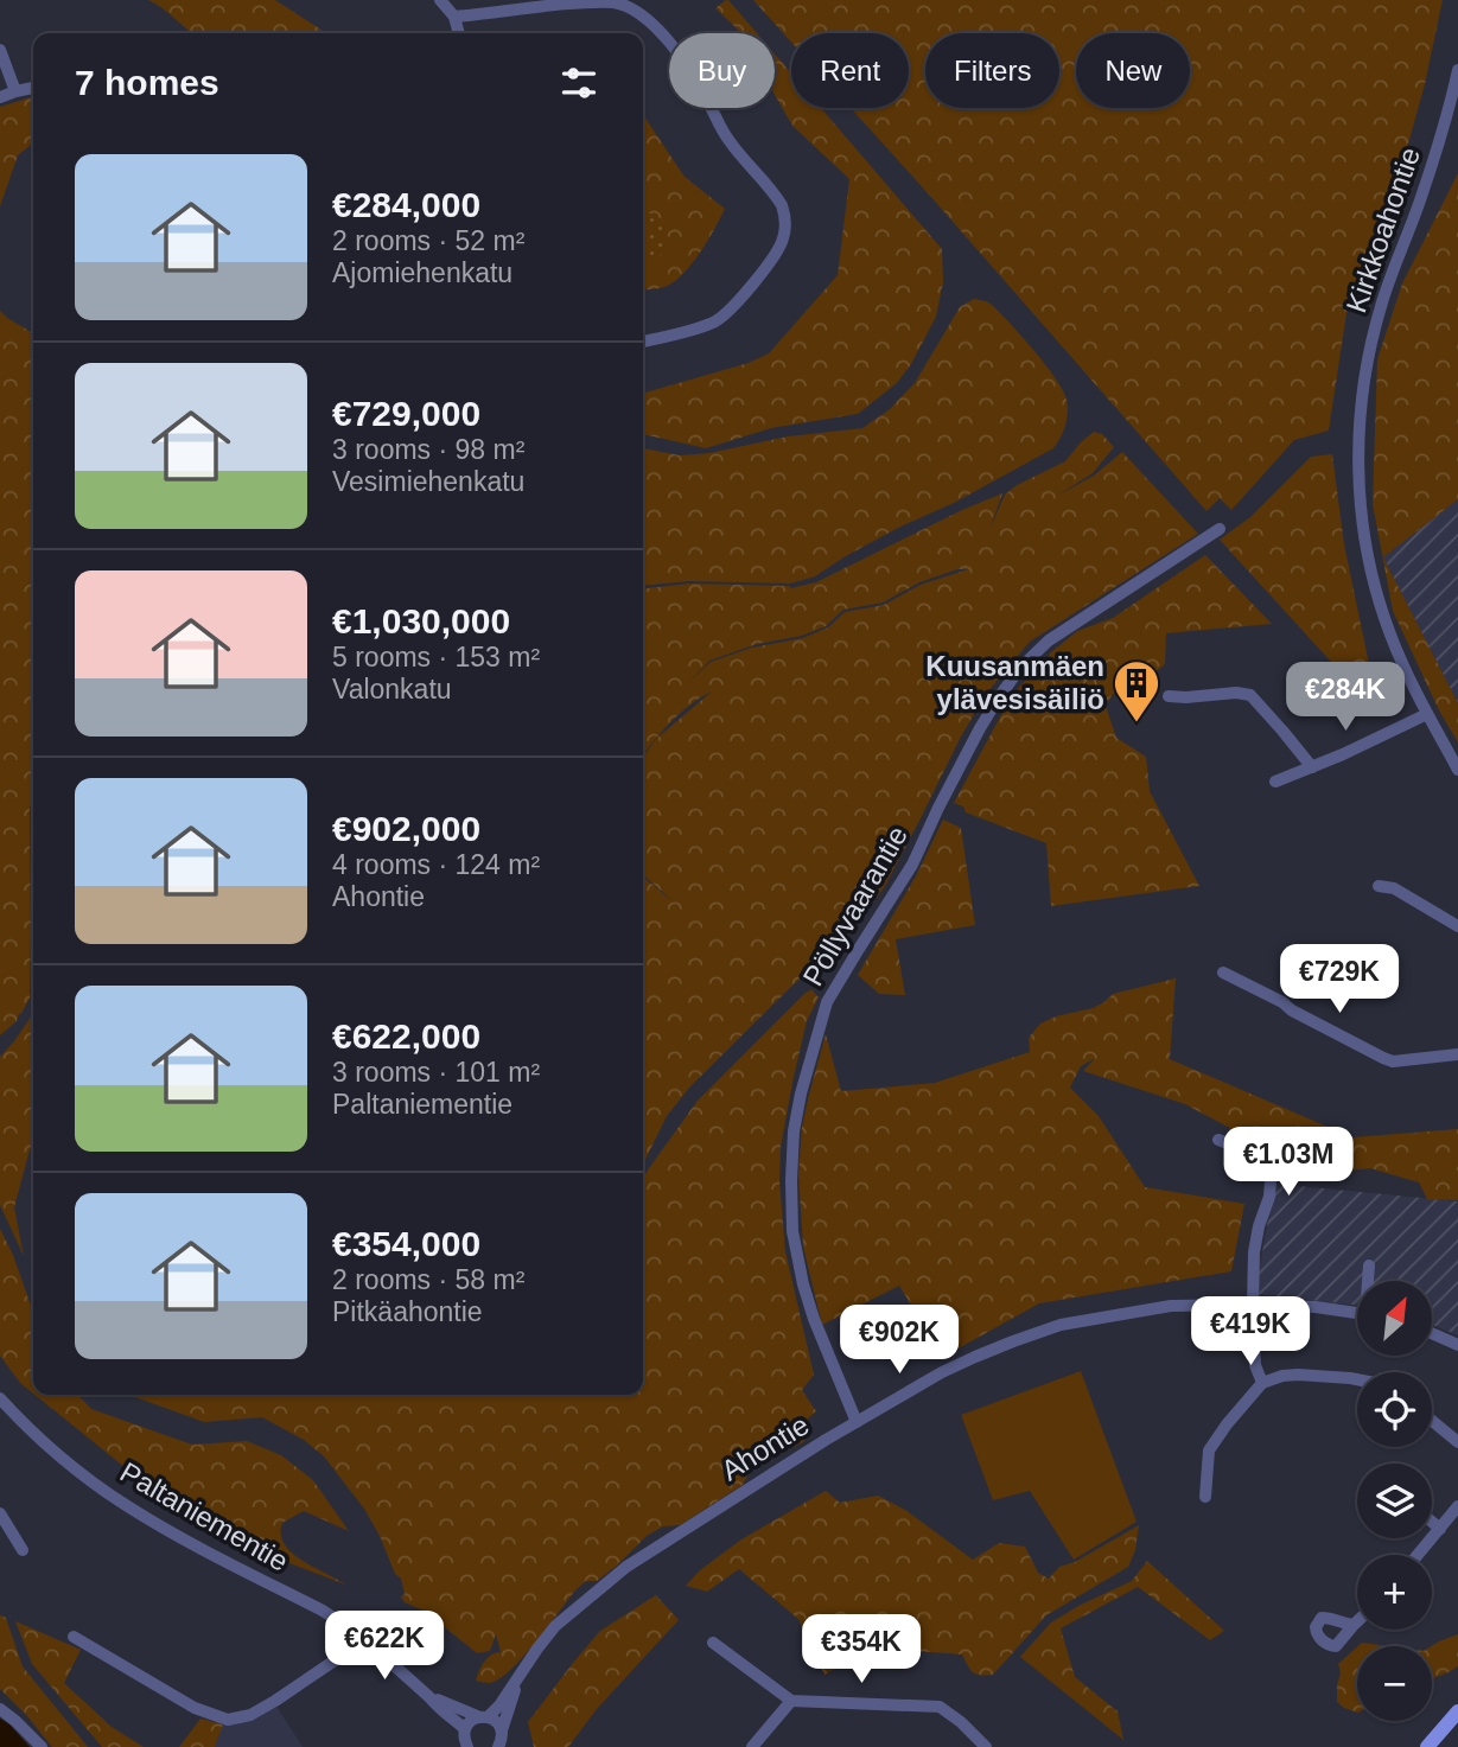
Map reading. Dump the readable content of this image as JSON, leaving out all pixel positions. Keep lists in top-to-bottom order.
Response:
{
  "streets": {
    "street": [
      "Kirkkoahontie",
      "Pöllyvaarantie",
      "Ahontie",
      "Paltaniementie"
    ]
  },
  "crossings": [
    ["Pöllyvaarantie", "Ahontie"],
    ["Ahontie", "Paltaniementie"]
  ],
  "places": {
    "building": ["Kuusanmäen ylävesisäiliö"]
  },
  "north": "top right",
  "page": {
    "chip": [
      "Buy",
      "Rent",
      "Filters",
      "New"
    ],
    "heading": "7 homes",
    "list": [
      {
        "name": "€284,000",
        "note": "2 rooms · 52 m² · Ajomiehenkatu"
      },
      {
        "name": "€729,000",
        "note": "3 rooms · 98 m² · Vesimiehenkatu"
      },
      {
        "name": "€1,030,000",
        "note": "5 rooms · 153 m² · Valonkatu"
      },
      {
        "name": "€902,000",
        "note": "4 rooms · 124 m² · Ahontie"
      },
      {
        "name": "€622,000",
        "note": "3 rooms · 101 m² · Paltaniementie"
      },
      {
        "name": "€354,000",
        "note": "2 rooms · 58 m² · Pitkäahontie"
      }
    ],
    "price": [
      "€284K",
      "€729K",
      "€1.03M",
      "€419K",
      "€902K",
      "€622K",
      "€354K"
    ],
    "map_buttons": ["+", "−"]
  }
}
